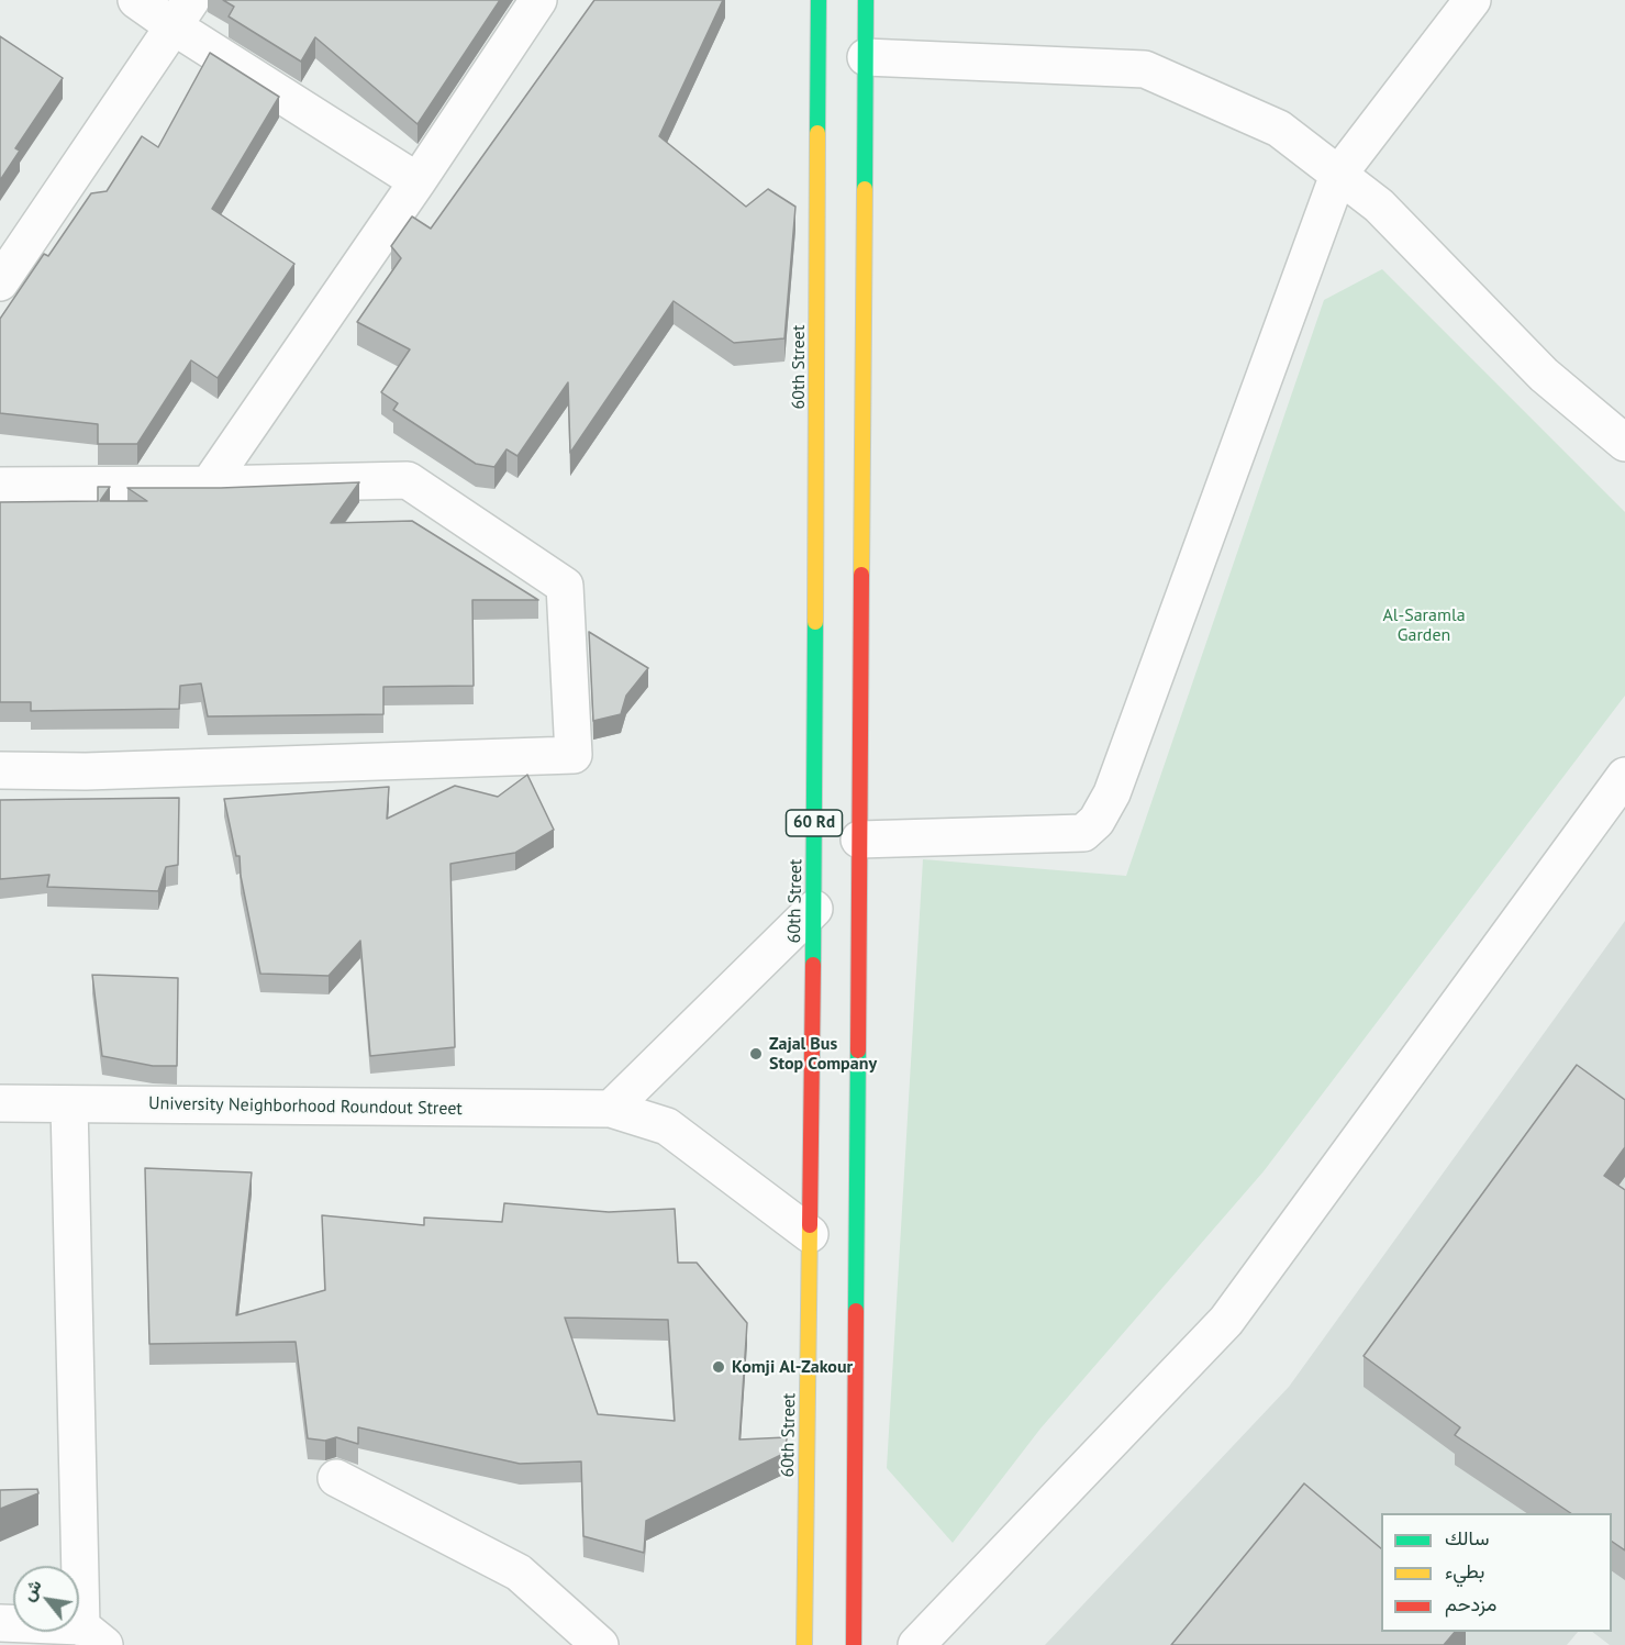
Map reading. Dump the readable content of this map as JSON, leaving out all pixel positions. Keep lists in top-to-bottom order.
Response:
{
  "streets": {
    "main road": ["60th Street", "60 Rd"],
    "street": ["University Neighborhood Roundout Street"]
  },
  "crossings": [
    ["60th Street", "University Neighborhood Roundout Street"]
  ],
  "parks": ["Al-Saramla Garden"],
  "places": ["Zajal Bus Stop Company", "Komji Al-Zakour"],
  "legend": ["سالك", "بطيء", "مزدحم"],
  "north": "top left"
}
